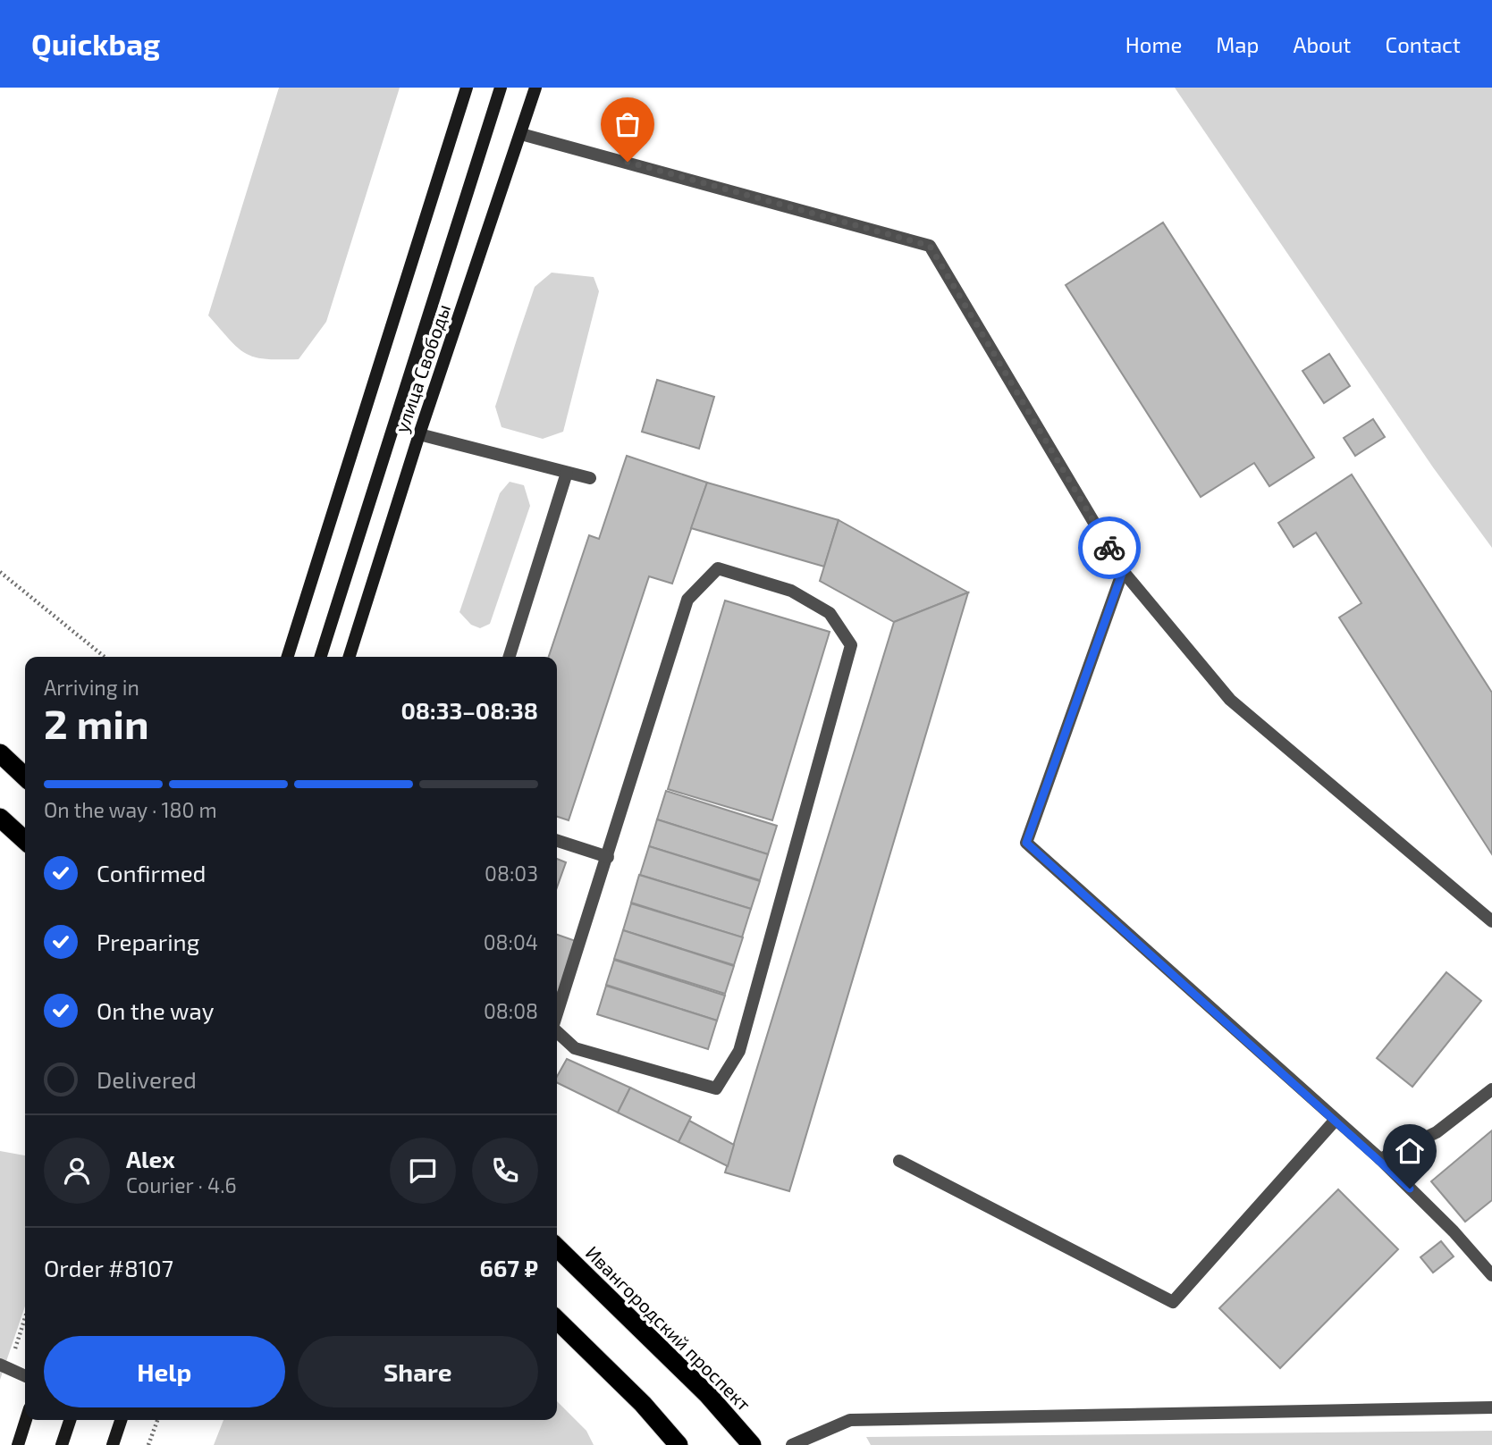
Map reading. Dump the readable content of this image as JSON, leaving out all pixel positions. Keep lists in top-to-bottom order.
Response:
{
  "streets": {
    "highway": ["Ивангородский проспект"],
    "main road": ["улица Свободы"]
  },
  "page": {
    "header": "Quickbag",
    "nav": [
      "Home",
      "Map",
      "About",
      "Contact"
    ],
    "heading": ["2 min", "Arriving in", "08:33–08:38"],
    "panel": [
      "Alex",
      "Courier · 4.6",
      "Order #8107",
      "667 ₽"
    ],
    "bar": "On the way · 180 m",
    "list": [
      ["Confirmed", "08:03"],
      ["Preparing", "08:04"],
      ["On the way", "08:08"],
      "Delivered"
    ],
    "buttons": ["Help", "Share"]
  }
}
